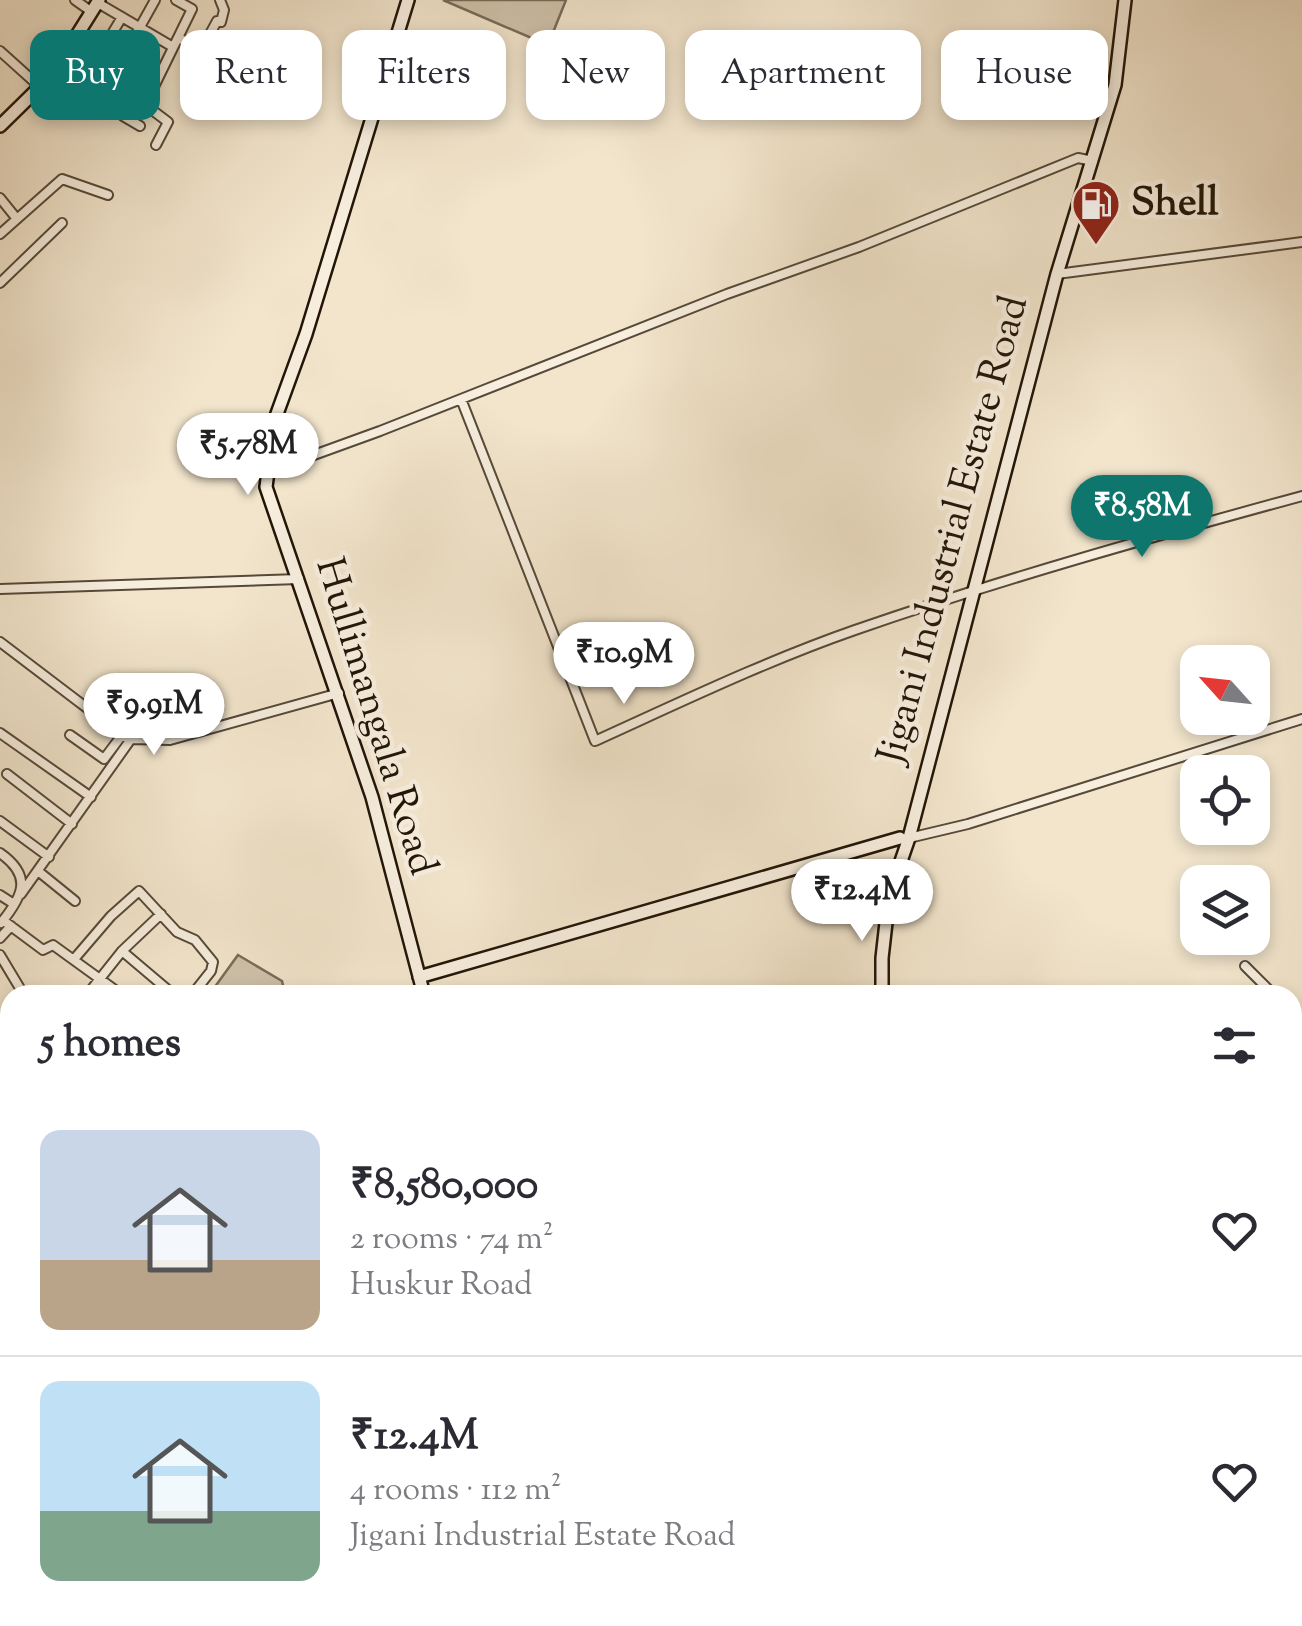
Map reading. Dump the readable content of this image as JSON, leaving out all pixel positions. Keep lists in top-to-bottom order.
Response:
{
  "streets": {
    "street": ["Jigani Industrial Estate Road", "Hullimangala Road"]
  },
  "places": {
    "fuel station": ["Shell"]
  },
  "north": "top left",
  "page": {
    "chip": [
      "Buy",
      "Rent",
      "Filters",
      "New",
      "Apartment",
      "House"
    ],
    "price": [
      "₹5.78M",
      "₹8.58M",
      "₹10.9M",
      "₹9.91M",
      "₹12.4M"
    ],
    "heading": "5 homes",
    "list": [
      {
        "name": "₹8,580,000",
        "note": "2 rooms · 74 m² · Huskur Road"
      },
      {
        "name": "₹12.4M",
        "note": "4 rooms · 112 m² · Jigani Industrial Estate Road"
      }
    ]
  }
}
